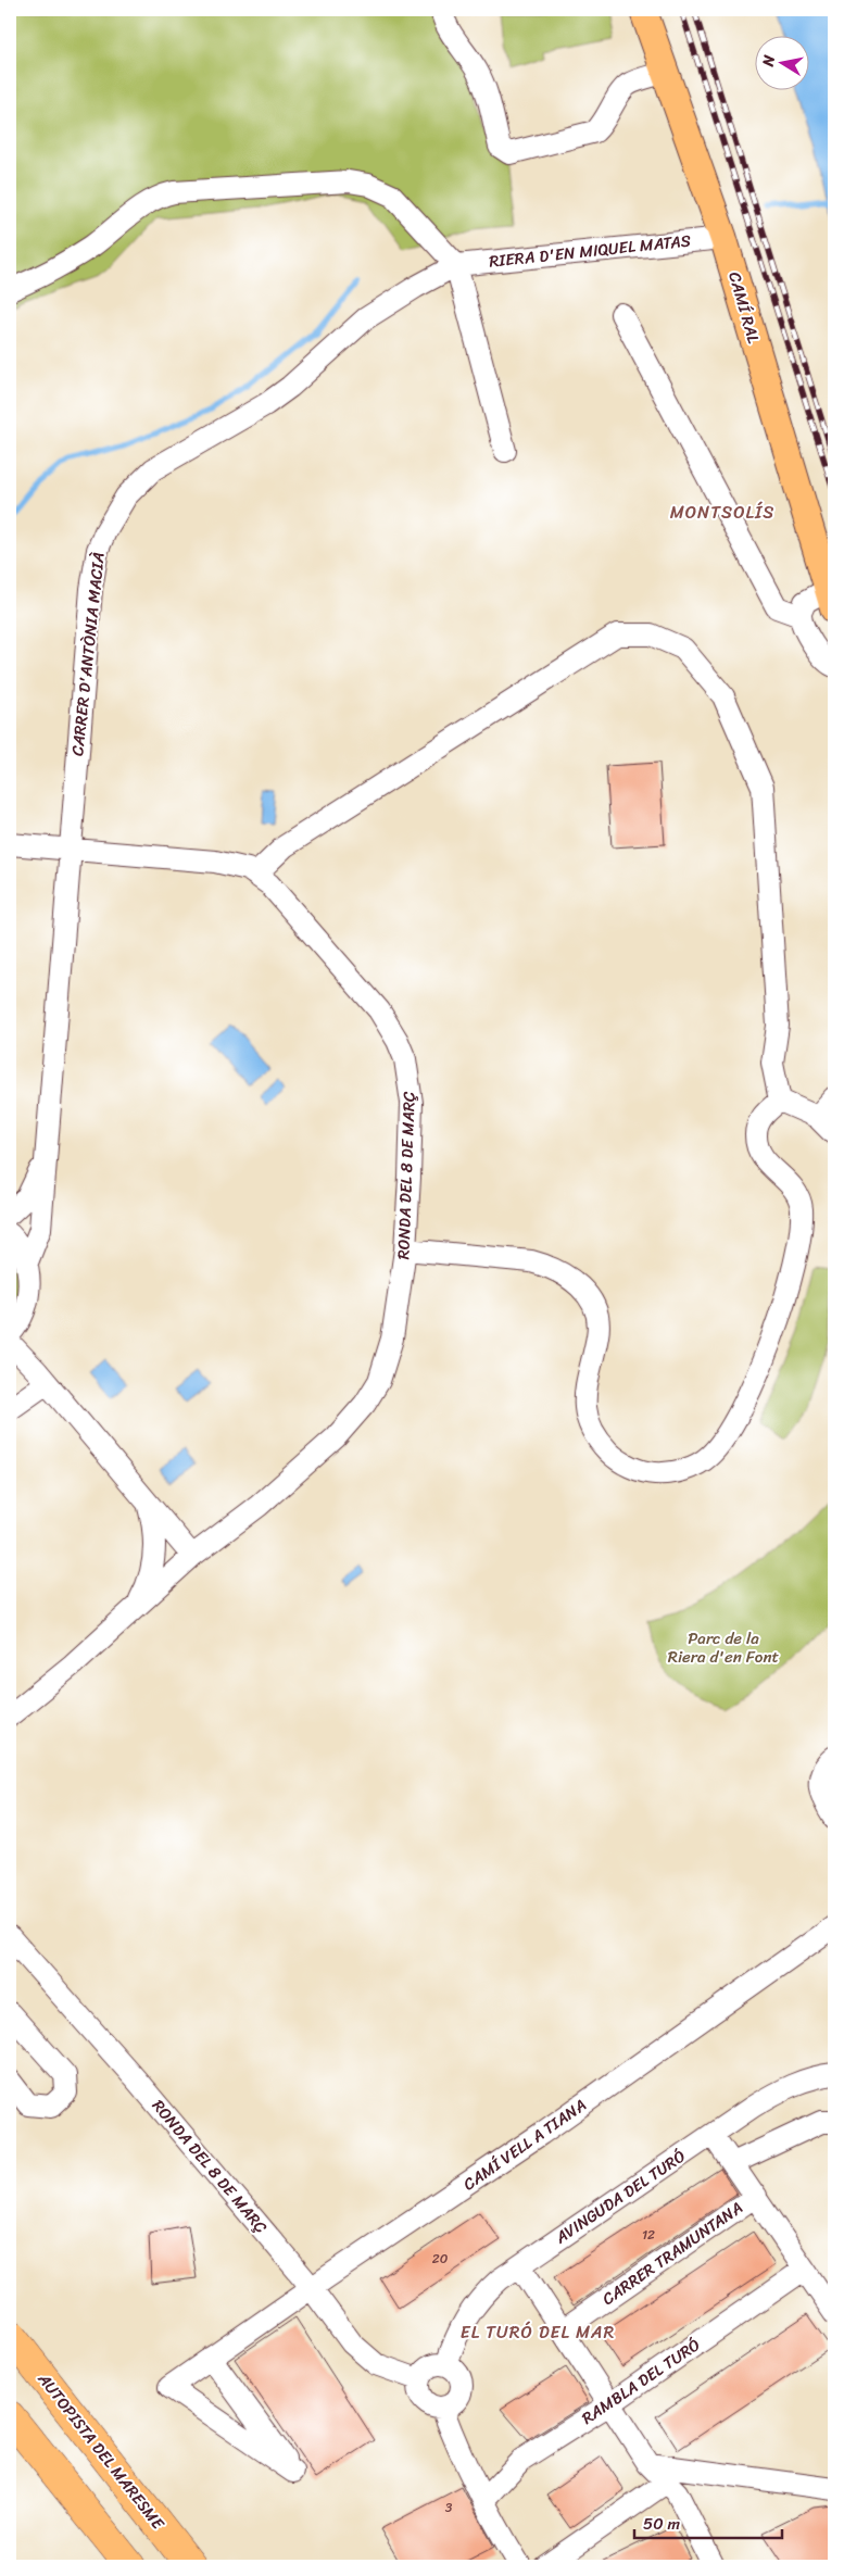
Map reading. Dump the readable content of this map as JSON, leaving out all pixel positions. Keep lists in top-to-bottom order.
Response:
{
  "streets": {
    "highway": ["AUTOPISTA DEL MARESME"],
    "main road": ["CAMÍ RAL"],
    "street": [
      "RIERA D'EN MIQUEL MATAS",
      "CARRER D'ANTÒNIA MACIÀ",
      "RONDA DEL 8 DE MARÇ",
      "CAMÍ VELL A TIANA",
      "AVINGUDA DEL TURÓ",
      "CARRER TRAMUNTANA",
      "RAMBLA DEL TURÓ"
    ]
  },
  "crossings": [
    ["RIERA D'EN MIQUEL MATAS", "CAMÍ RAL"],
    ["RIERA D'EN MIQUEL MATAS", "CARRER D'ANTÒNIA MACIÀ"],
    ["CARRER D'ANTÒNIA MACIÀ", "RONDA DEL 8 DE MARÇ"],
    ["RONDA DEL 8 DE MARÇ", "CAMÍ VELL A TIANA"],
    ["RONDA DEL 8 DE MARÇ", "AVINGUDA DEL TURÓ"]
  ],
  "districts": ["MONTSOLÍS", "EL TURÓ DEL MAR"],
  "parks": ["Parc de la Riera d'en Font"],
  "house_numbers": ["12", "20", "3"],
  "scale_bar": "50 m",
  "north": "left"
}
